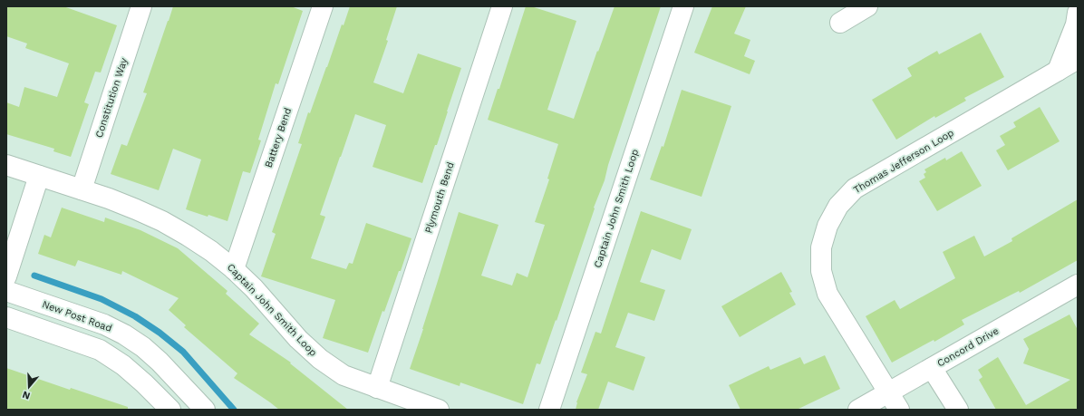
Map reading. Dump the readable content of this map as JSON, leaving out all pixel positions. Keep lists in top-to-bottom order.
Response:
{
  "streets": {
    "street": [
      "Constitution Way",
      "Battery Bend",
      "Thomas Jefferson Loop",
      "Plymouth Bend",
      "Captain John Smith Loop",
      "New Post Road",
      "Concord Drive"
    ]
  },
  "crossings": [
    ["Constitution Way", "Captain John Smith Loop"],
    ["Battery Bend", "Captain John Smith Loop"],
    ["Thomas Jefferson Loop", "Concord Drive"],
    ["Plymouth Bend", "Captain John Smith Loop"]
  ],
  "north": "bottom"
}
